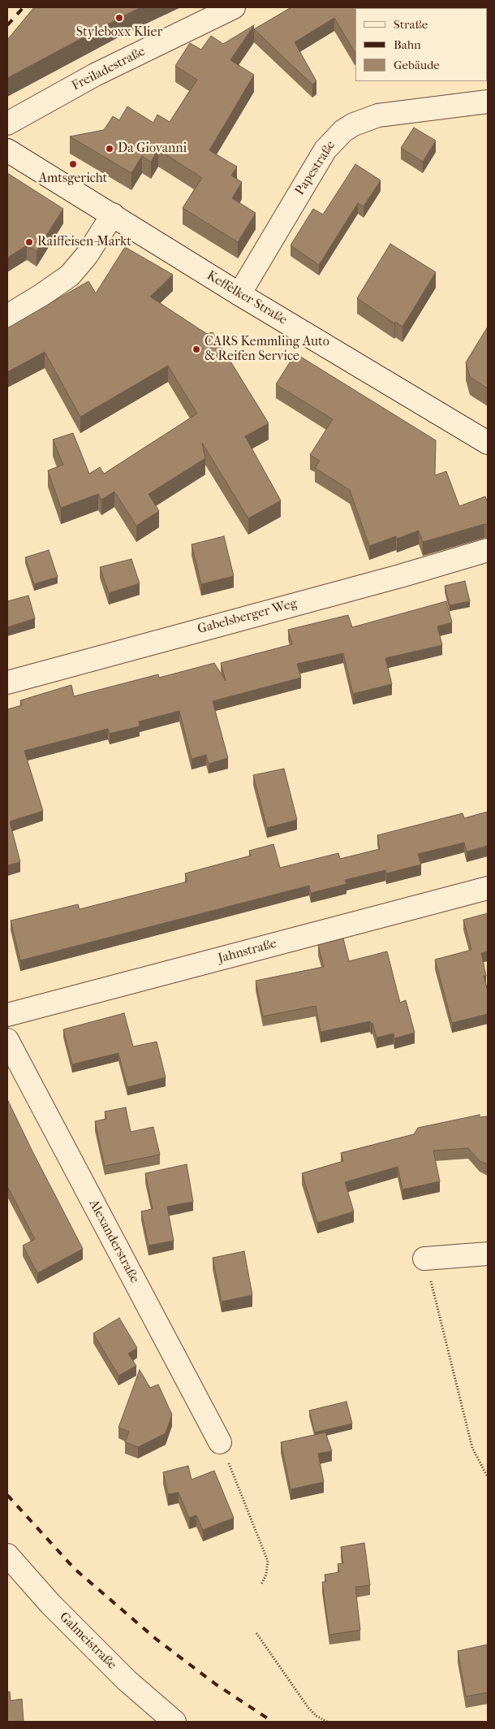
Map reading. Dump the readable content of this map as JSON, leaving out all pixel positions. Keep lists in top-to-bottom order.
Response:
{
  "streets": {
    "street": [
      "Freiladestraße",
      "Papestraße",
      "Keffelker Straße",
      "Gabelsberger Weg",
      "Jahnstraße",
      "Alexanderstraße",
      "Galmeistraße"
    ]
  },
  "crossings": [
    ["Papestraße", "Keffelker Straße"]
  ],
  "places": [
    "Styleboxx Klier",
    "Da Giovanni",
    "Amtsgericht",
    "Raiffeisen-Markt",
    "CARS Kemmling Auto & Reifen Service"
  ],
  "legend": ["Straße", "Bahn", "Gebäude"]
}
